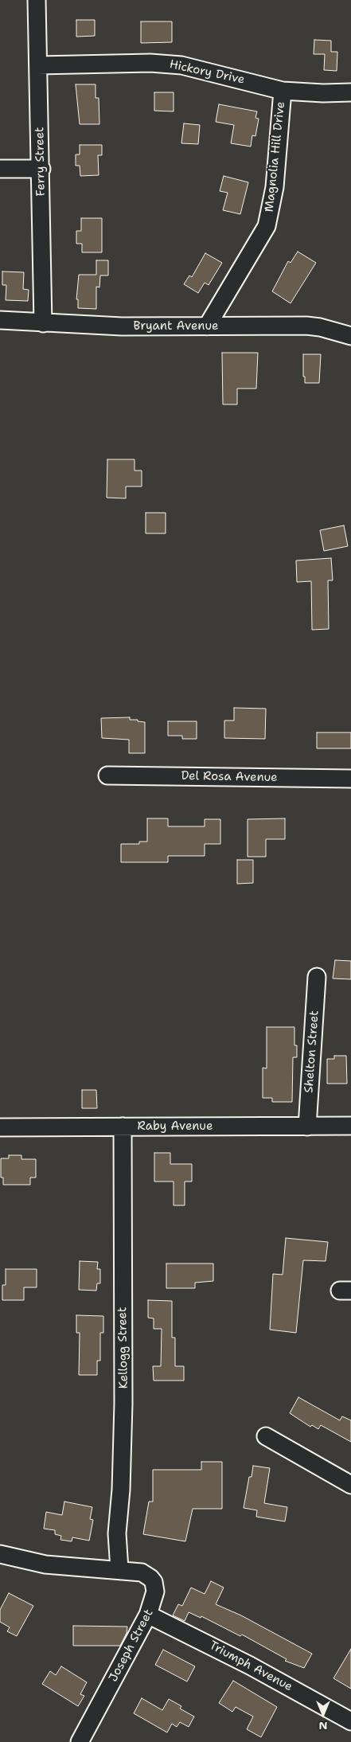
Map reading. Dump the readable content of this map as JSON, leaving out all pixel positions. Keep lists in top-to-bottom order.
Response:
{
  "streets": {
    "street": [
      "Hickory Drive",
      "Magnolia Hill Drive",
      "Ferry Street",
      "Bryant Avenue",
      "Del Rosa Avenue",
      "Shelton Street",
      "Raby Avenue",
      "Kellogg Street",
      "Joseph Street",
      "Triumph Avenue"
    ]
  },
  "crossings": [
    ["Hickory Drive", "Magnolia Hill Drive"],
    ["Hickory Drive", "Ferry Street"],
    ["Magnolia Hill Drive", "Bryant Avenue"],
    ["Ferry Street", "Bryant Avenue"],
    ["Shelton Street", "Raby Avenue"],
    ["Raby Avenue", "Kellogg Street"],
    ["Kellogg Street", "Joseph Street"],
    ["Joseph Street", "Triumph Avenue"]
  ],
  "north": "bottom"
}
